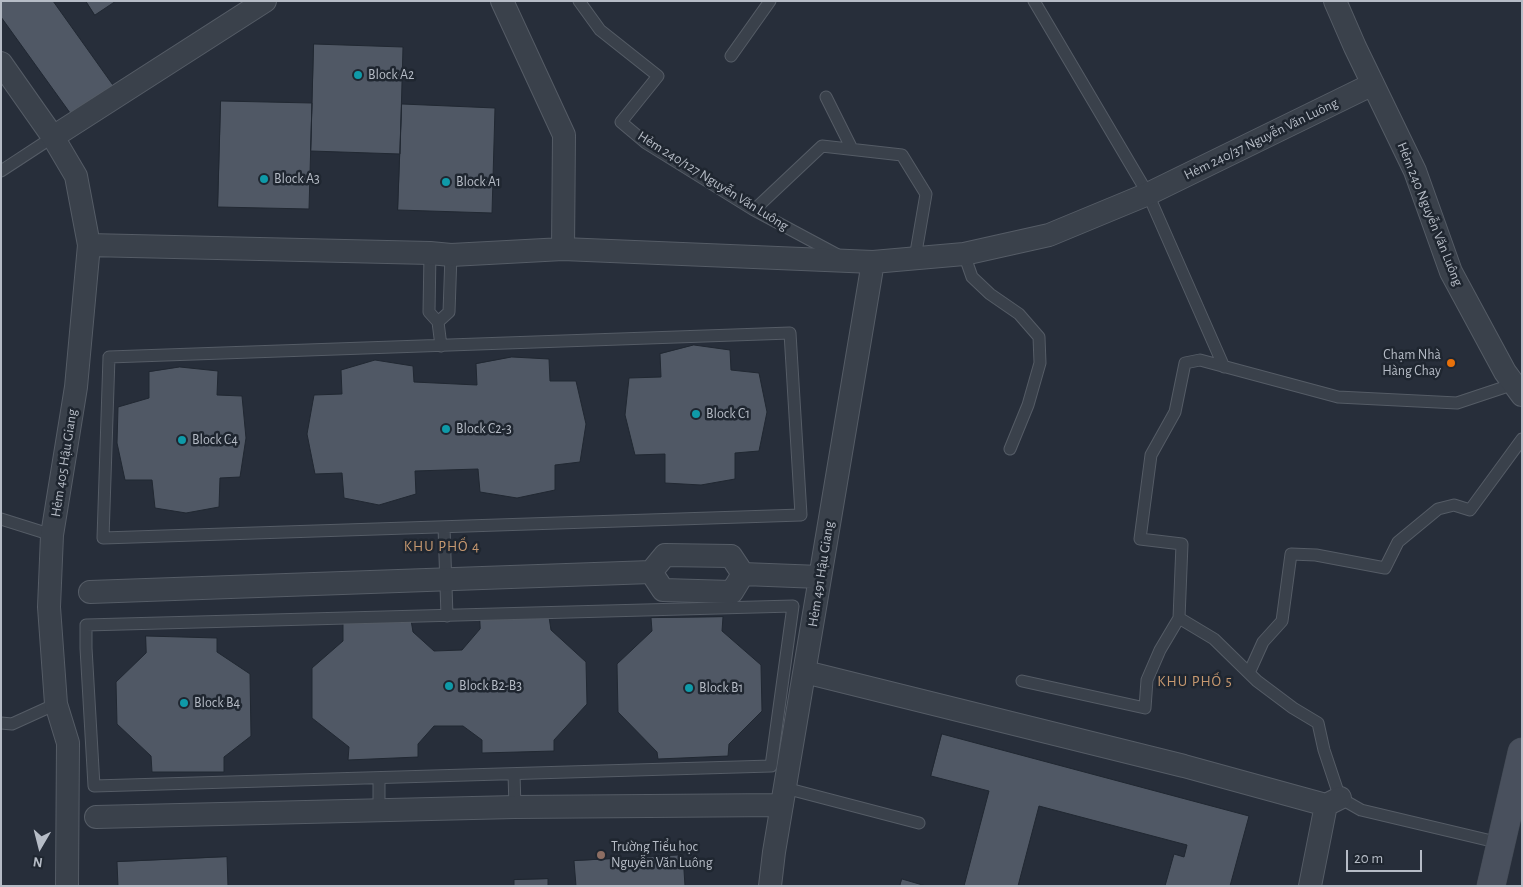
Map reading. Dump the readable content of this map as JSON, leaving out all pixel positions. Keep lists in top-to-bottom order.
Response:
{
  "streets": {
    "street": [
      "Hẻm 240/37 Nguyễn Văn Luông",
      "Hẻm 240/127 Nguyễn Văn Luông",
      "Hẻm 240 Nguyễn Văn Luông",
      "Hẻm 405 Hậu Giang",
      "Hẻm 491 Hậu Giang"
    ]
  },
  "crossings": [
    ["Hẻm 240/37 Nguyễn Văn Luông", "Hẻm 240/127 Nguyễn Văn Luông"],
    ["Hẻm 240/37 Nguyễn Văn Luông", "Hẻm 240 Nguyễn Văn Luông"],
    ["Hẻm 240/37 Nguyễn Văn Luông", "Hẻm 491 Hậu Giang"],
    ["Hẻm 240/127 Nguyễn Văn Luông", "Hẻm 405 Hậu Giang"],
    ["Hẻm 240/127 Nguyễn Văn Luông", "Hẻm 491 Hậu Giang"]
  ],
  "districts": ["KHU PHỐ 4", "KHU PHỐ 5"],
  "places": [
    "Block A2",
    "Block A3",
    "Block A1",
    "Chạm Nhà Hàng Chay",
    "Block C1",
    "Block C2-3",
    "Block C4",
    "Block B2-B3",
    "Block B1",
    "Block B4",
    "Trường Tiểu học Nguyễn Văn Luông"
  ],
  "scale_bar": "20 m",
  "north": "bottom"
}
